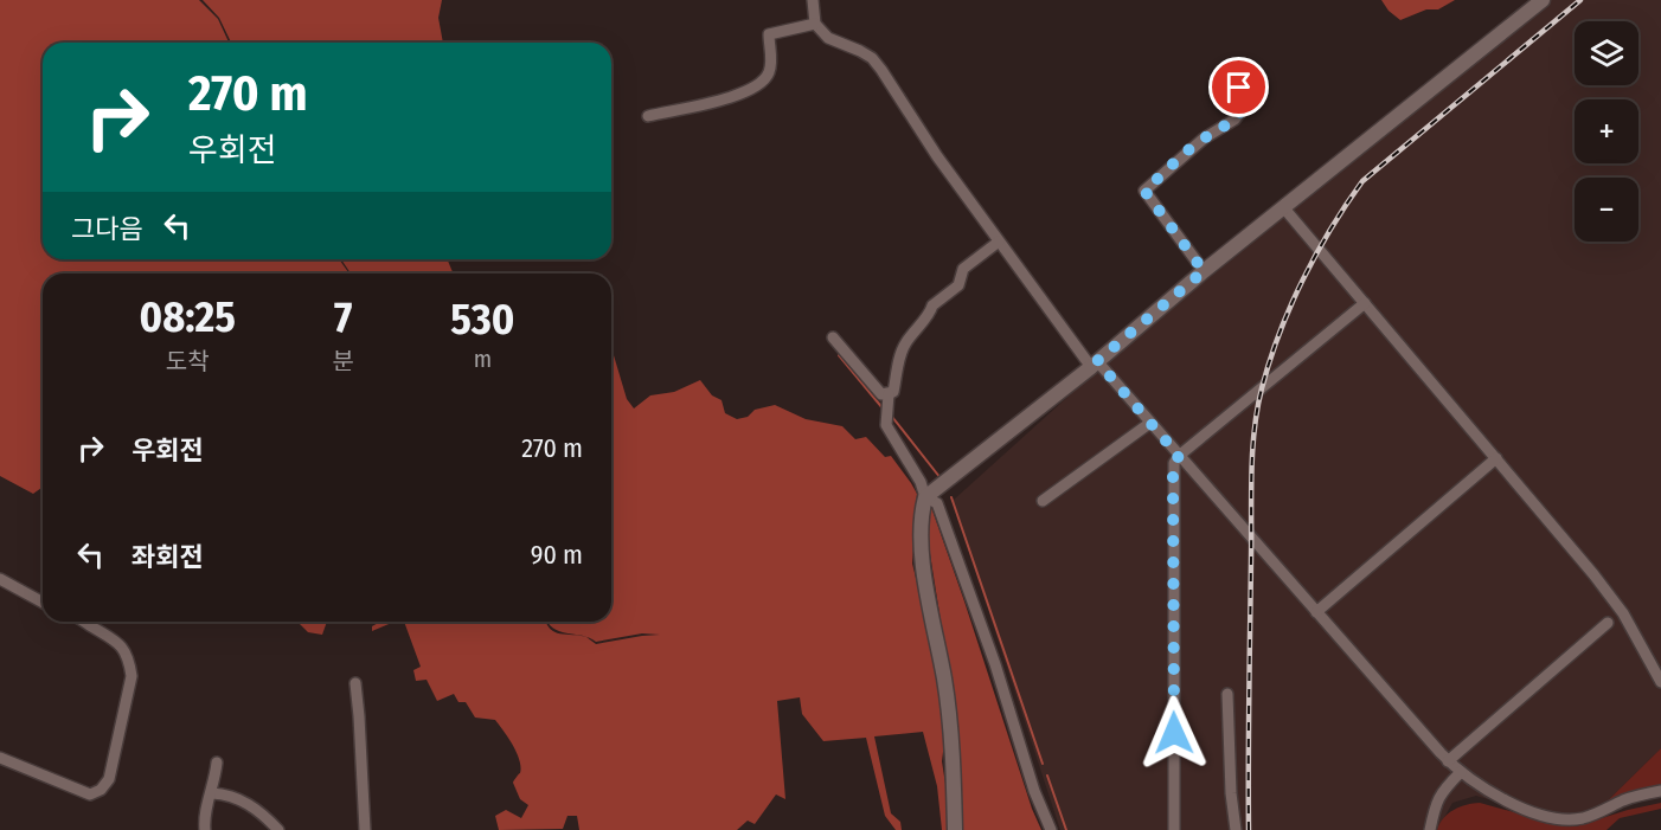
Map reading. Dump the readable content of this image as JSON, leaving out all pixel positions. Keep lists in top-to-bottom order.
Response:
{
  "page": {
    "map_buttons": ["+", "−"],
    "turn": ["270 m", "우회전"],
    "then": "그다음",
    "eta": [
      "08:25",
      "도착",
      "7",
      "분",
      "530",
      "m"
    ],
    "list": [
      {
        "name": "우회전",
        "value": "270 m"
      },
      {
        "name": "좌회전",
        "value": "90 m"
      }
    ]
  }
}
